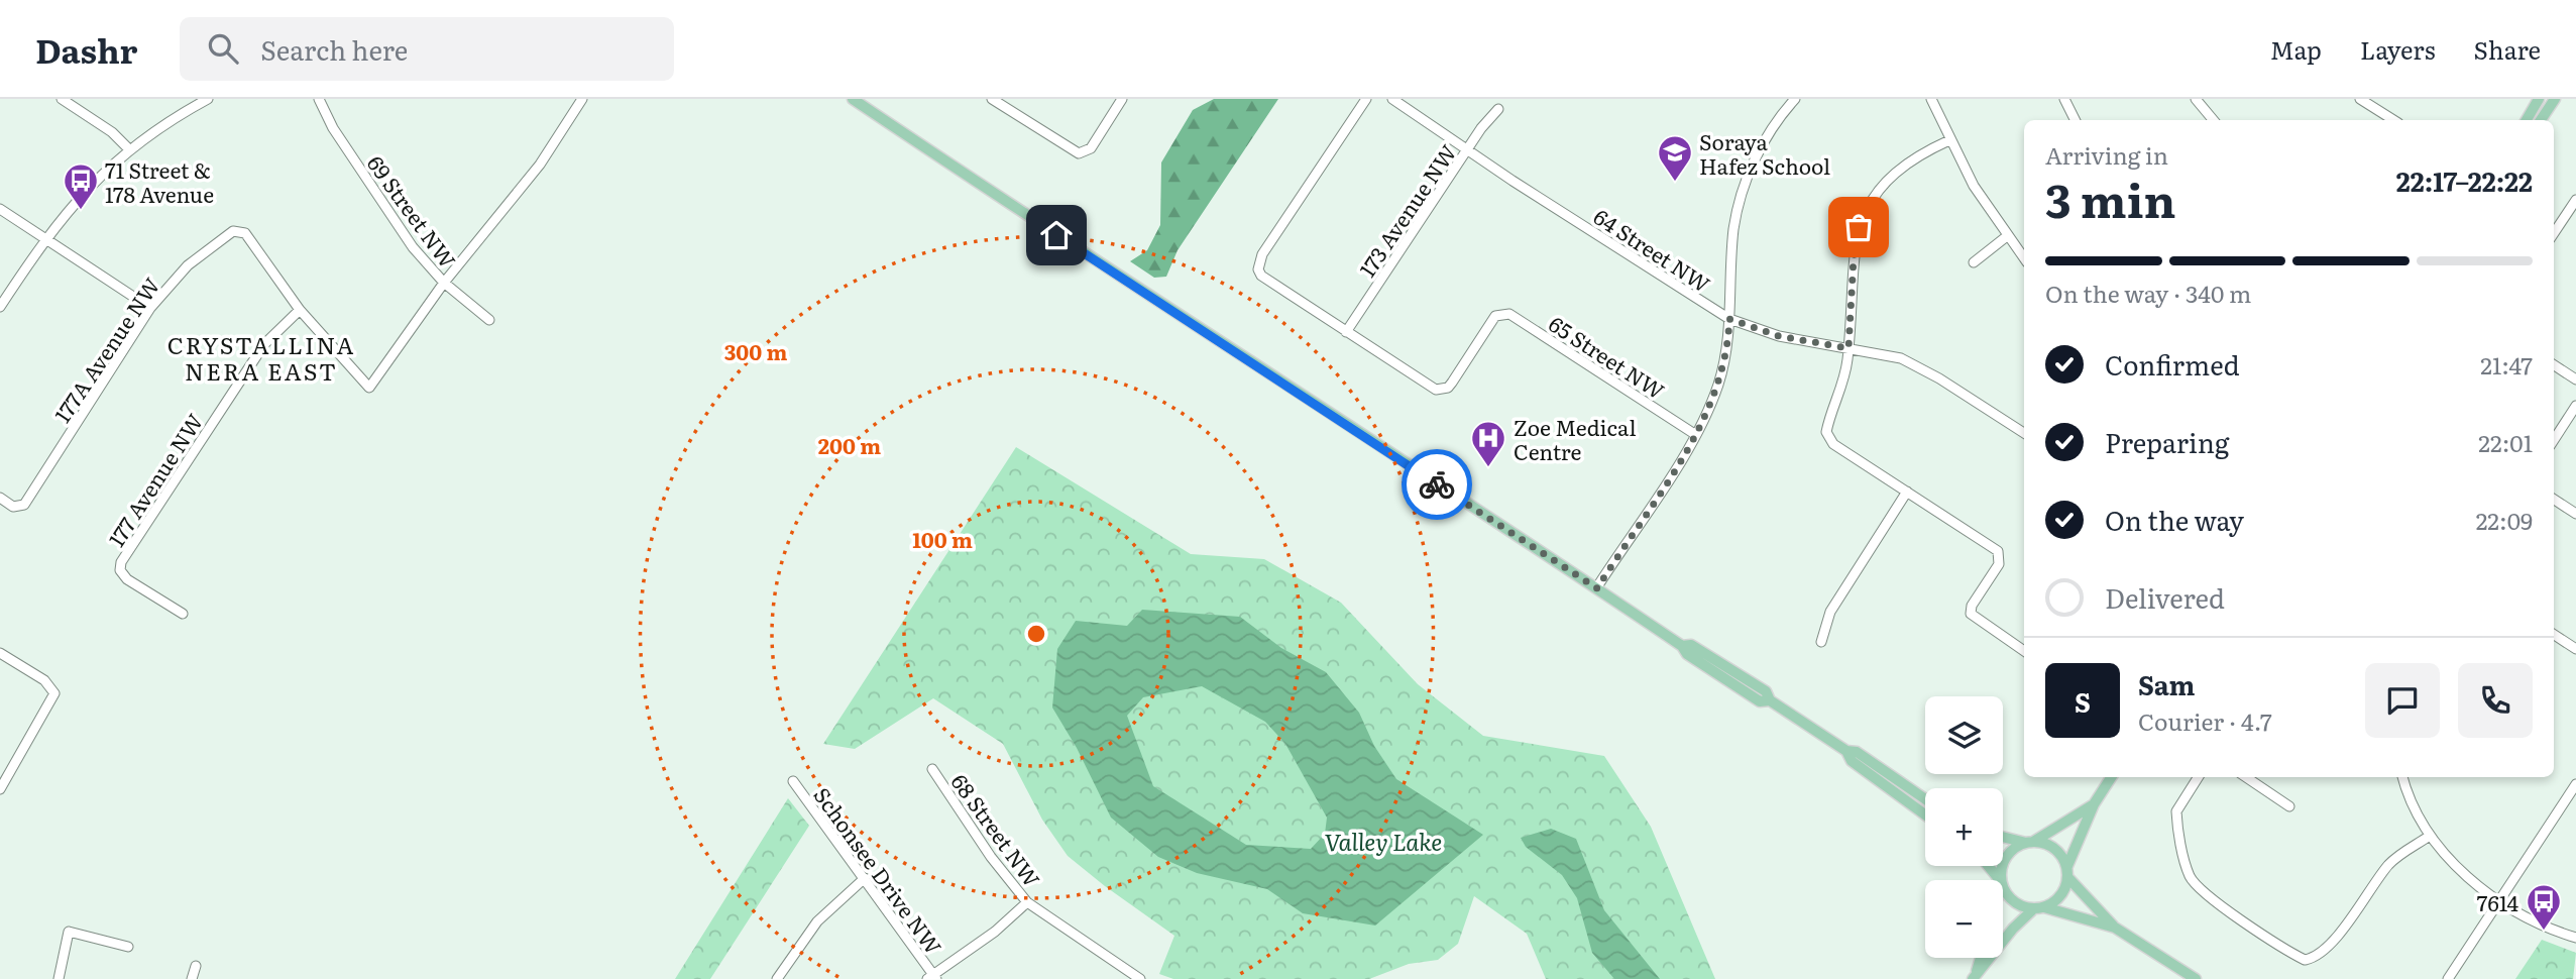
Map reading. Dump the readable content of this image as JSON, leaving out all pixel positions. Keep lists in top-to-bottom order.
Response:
{
  "streets": {
    "street": [
      "173 Avenue NW",
      "69 Street NW",
      "64 Street NW",
      "177A Avenue NW",
      "65 Street NW",
      "177 Avenue NW",
      "68 Street NW",
      "Schonsee Drive NW"
    ]
  },
  "crossings": [
    ["173 Avenue NW", "64 Street NW"],
    ["173 Avenue NW", "65 Street NW"],
    ["177A Avenue NW", "177 Avenue NW"]
  ],
  "districts": ["CRYSTALLINA NERA EAST"],
  "water": ["Valley Lake"],
  "places": {
    "school or university": ["Soraya Hafez School"],
    "bus stop": ["71 Street & 178 Avenue", "7614"],
    "hospital": ["Zoe Medical Centre"]
  },
  "page": {
    "header": "Dashr",
    "search": "Search here",
    "nav": ["Map", "Layers", "Share"],
    "heading": ["3 min", "Arriving in", "22:17–22:22"],
    "panel": ["Sam", "Courier · 4.7"],
    "bar": "On the way · 340 m",
    "list": [
      ["Confirmed", "21:47"],
      ["Preparing", "22:01"],
      ["On the way", "22:09"],
      "Delivered"
    ],
    "round": "S",
    "map_buttons": ["+", "−"]
  },
  "rings": ["300 m", "200 m", "100 m"]
}
